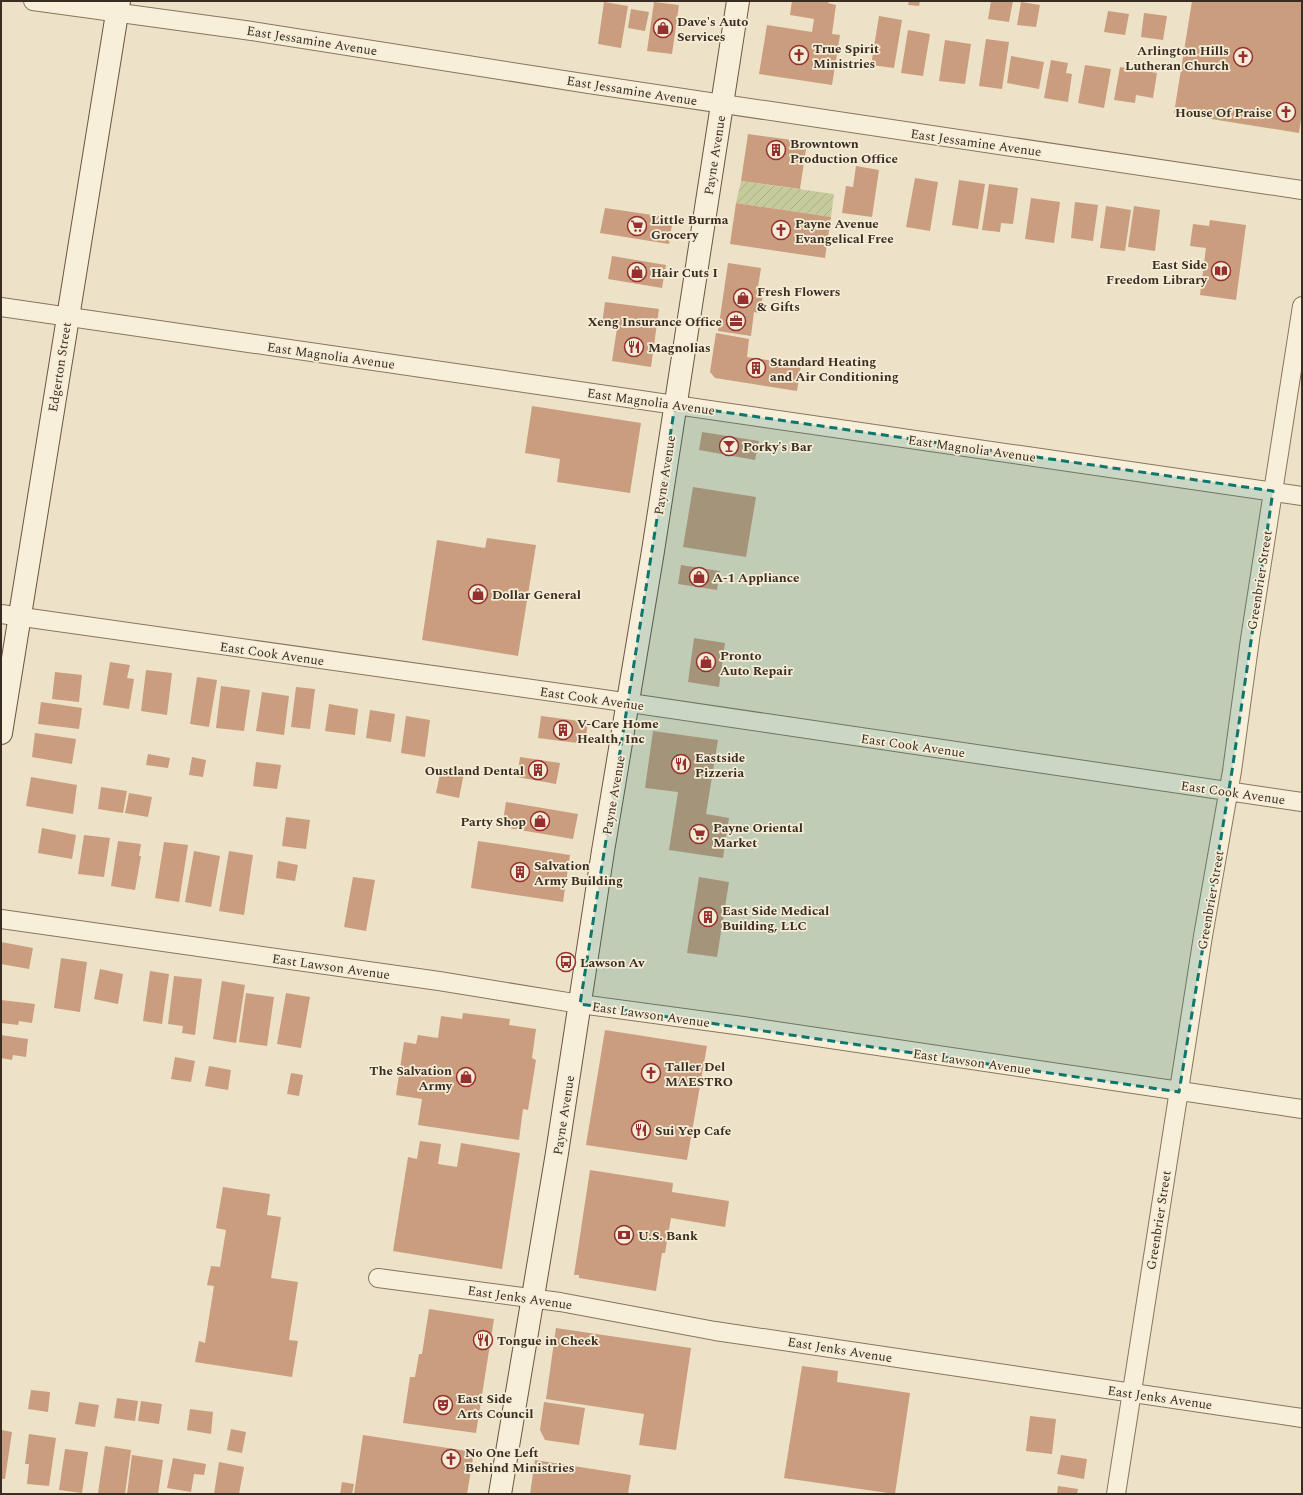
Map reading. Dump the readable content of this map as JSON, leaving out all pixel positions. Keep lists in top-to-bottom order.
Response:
{
  "streets": {
    "street": [
      "East Jessamine Avenue",
      "Payne Avenue",
      "East Magnolia Avenue",
      "Edgerton Street",
      "Greenbrier Street",
      "East Cook Avenue",
      "East Lawson Avenue",
      "East Jenks Avenue"
    ]
  },
  "crossings": [
    ["East Jessamine Avenue", "Payne Avenue"],
    ["East Jessamine Avenue", "Edgerton Street"],
    ["Payne Avenue", "East Magnolia Avenue"],
    ["Payne Avenue", "East Cook Avenue"],
    ["Payne Avenue", "East Lawson Avenue"],
    ["Payne Avenue", "East Jenks Avenue"],
    ["East Magnolia Avenue", "Edgerton Street"],
    ["East Magnolia Avenue", "Greenbrier Street"],
    ["Edgerton Street", "East Cook Avenue"],
    ["Greenbrier Street", "East Cook Avenue"],
    ["Greenbrier Street", "East Lawson Avenue"],
    ["Greenbrier Street", "East Jenks Avenue"]
  ],
  "places": {
    "shop": [
      "Dave's Auto Services",
      "Hair Cuts I",
      "Fresh Flowers & Gifts",
      "A-1 Appliance",
      "Dollar General",
      "Pronto Auto Repair",
      "Party Shop",
      "The Salvation Army"
    ],
    "church": [
      "True Spirit Ministries",
      "Arlington Hills Lutheran Church",
      "House Of Praise",
      "Payne Avenue Evangelical Free",
      "Taller Del MAESTRO",
      "No One Left Behind Ministries"
    ],
    "building": [
      "Browntown Production Office",
      "Standard Heating and Air Conditioning",
      "V-Care Home Health, Inc",
      "Oustland Dental",
      "Salvation Army Building",
      "East Side Medical Building, LLC"
    ],
    "supermarket": ["Little Burma Grocery", "Payne Oriental Market"],
    "library": ["East Side Freedom Library"],
    "office": ["Xeng Insurance Office"],
    "restaurant": [
      "Magnolias",
      "Eastside Pizzeria",
      "Sui Yep Cafe",
      "Tongue in Cheek"
    ],
    "bar": ["Porky's Bar"],
    "bus stop": ["Lawson Av"],
    "bank": ["U.S. Bank"],
    "theatre": ["East Side Arts Council"]
  }
}
